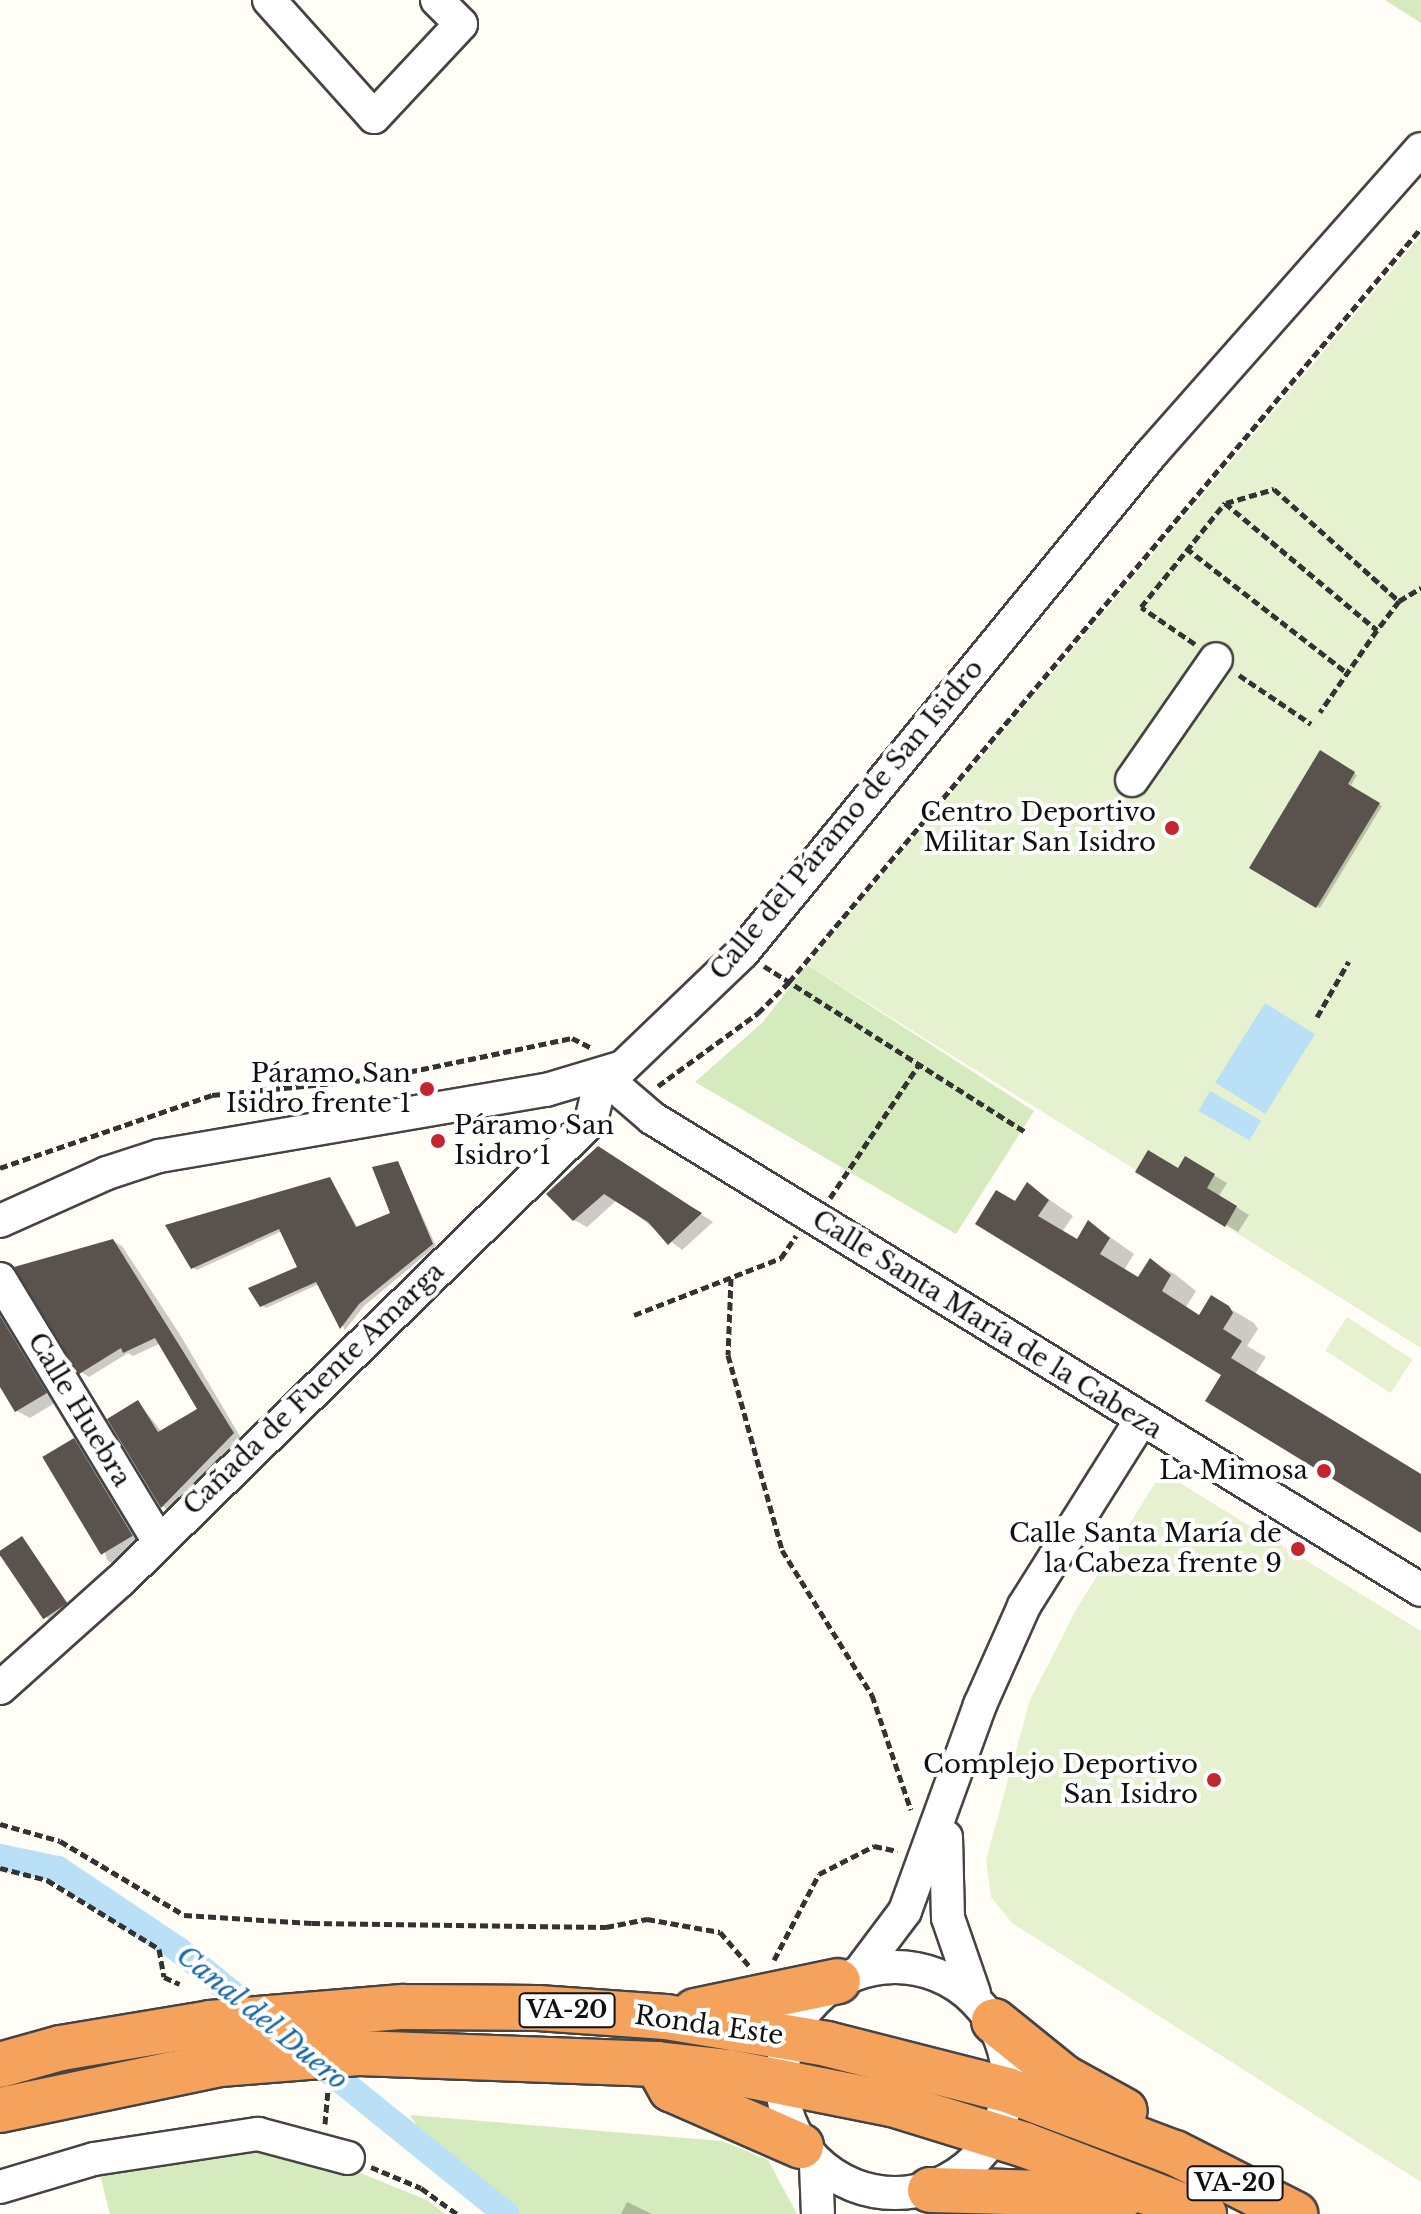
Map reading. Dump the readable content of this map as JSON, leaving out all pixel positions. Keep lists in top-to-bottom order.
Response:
{
  "streets": {
    "highway": ["VA-20", "Ronda Este"],
    "street": [
      "Calle del Páramo de San Isidro",
      "Calle Santa María de la Cabeza",
      "Cañada de Fuente Amarga",
      "Calle Huebra"
    ]
  },
  "crossings": [
    ["Calle del Páramo de San Isidro", "Calle Santa María de la Cabeza"],
    ["Calle del Páramo de San Isidro", "Cañada de Fuente Amarga"],
    ["Calle Santa María de la Cabeza", "Cañada de Fuente Amarga"],
    ["Cañada de Fuente Amarga", "Calle Huebra"]
  ],
  "water": ["Canal del Duero"],
  "places": [
    "Centro Deportivo Militar San Isidro",
    "Páramo San Isidro frente 1",
    "Páramo San Isidro 1",
    "La Mimosa",
    "Calle Santa María de la Cabeza frente 9",
    "Complejo Deportivo San Isidro"
  ]
}
